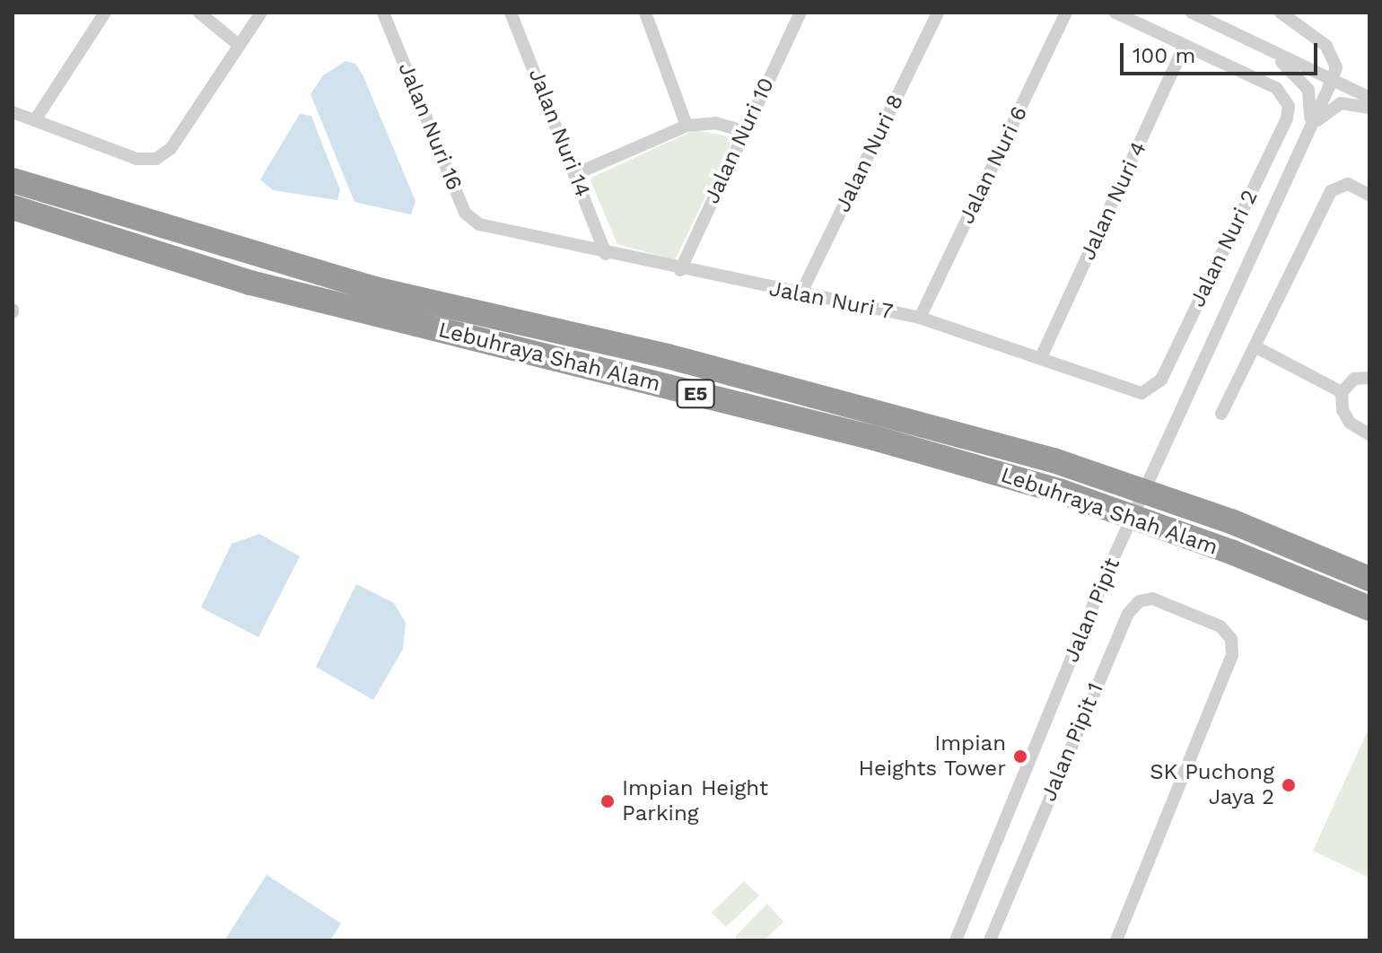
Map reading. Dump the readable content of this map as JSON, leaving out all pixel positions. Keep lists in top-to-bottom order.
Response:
{
  "streets": {
    "highway": ["Lebuhraya Shah Alam", "E5"],
    "street": [
      "Jalan Nuri 16",
      "Jalan Nuri 14",
      "Jalan Nuri 10",
      "Jalan Nuri 8",
      "Jalan Nuri 6",
      "Jalan Nuri 4",
      "Jalan Nuri 2",
      "Jalan Nuri 7",
      "Jalan Pipit",
      "Jalan Pipit 1"
    ]
  },
  "crossings": [
    ["Jalan Nuri 16", "Jalan Nuri 7"],
    ["Jalan Nuri 14", "Jalan Nuri 7"],
    ["Jalan Nuri 10", "Jalan Nuri 7"],
    ["Jalan Nuri 8", "Jalan Nuri 7"],
    ["Jalan Nuri 6", "Jalan Nuri 7"],
    ["Jalan Nuri 4", "Jalan Nuri 2"],
    ["Jalan Nuri 4", "Jalan Nuri 7"],
    ["Jalan Nuri 2", "Jalan Nuri 7"]
  ],
  "places": ["Impian Heights Tower", "SK Puchong Jaya 2", "Impian Height Parking"],
  "scale_bar": "100 m"
}
